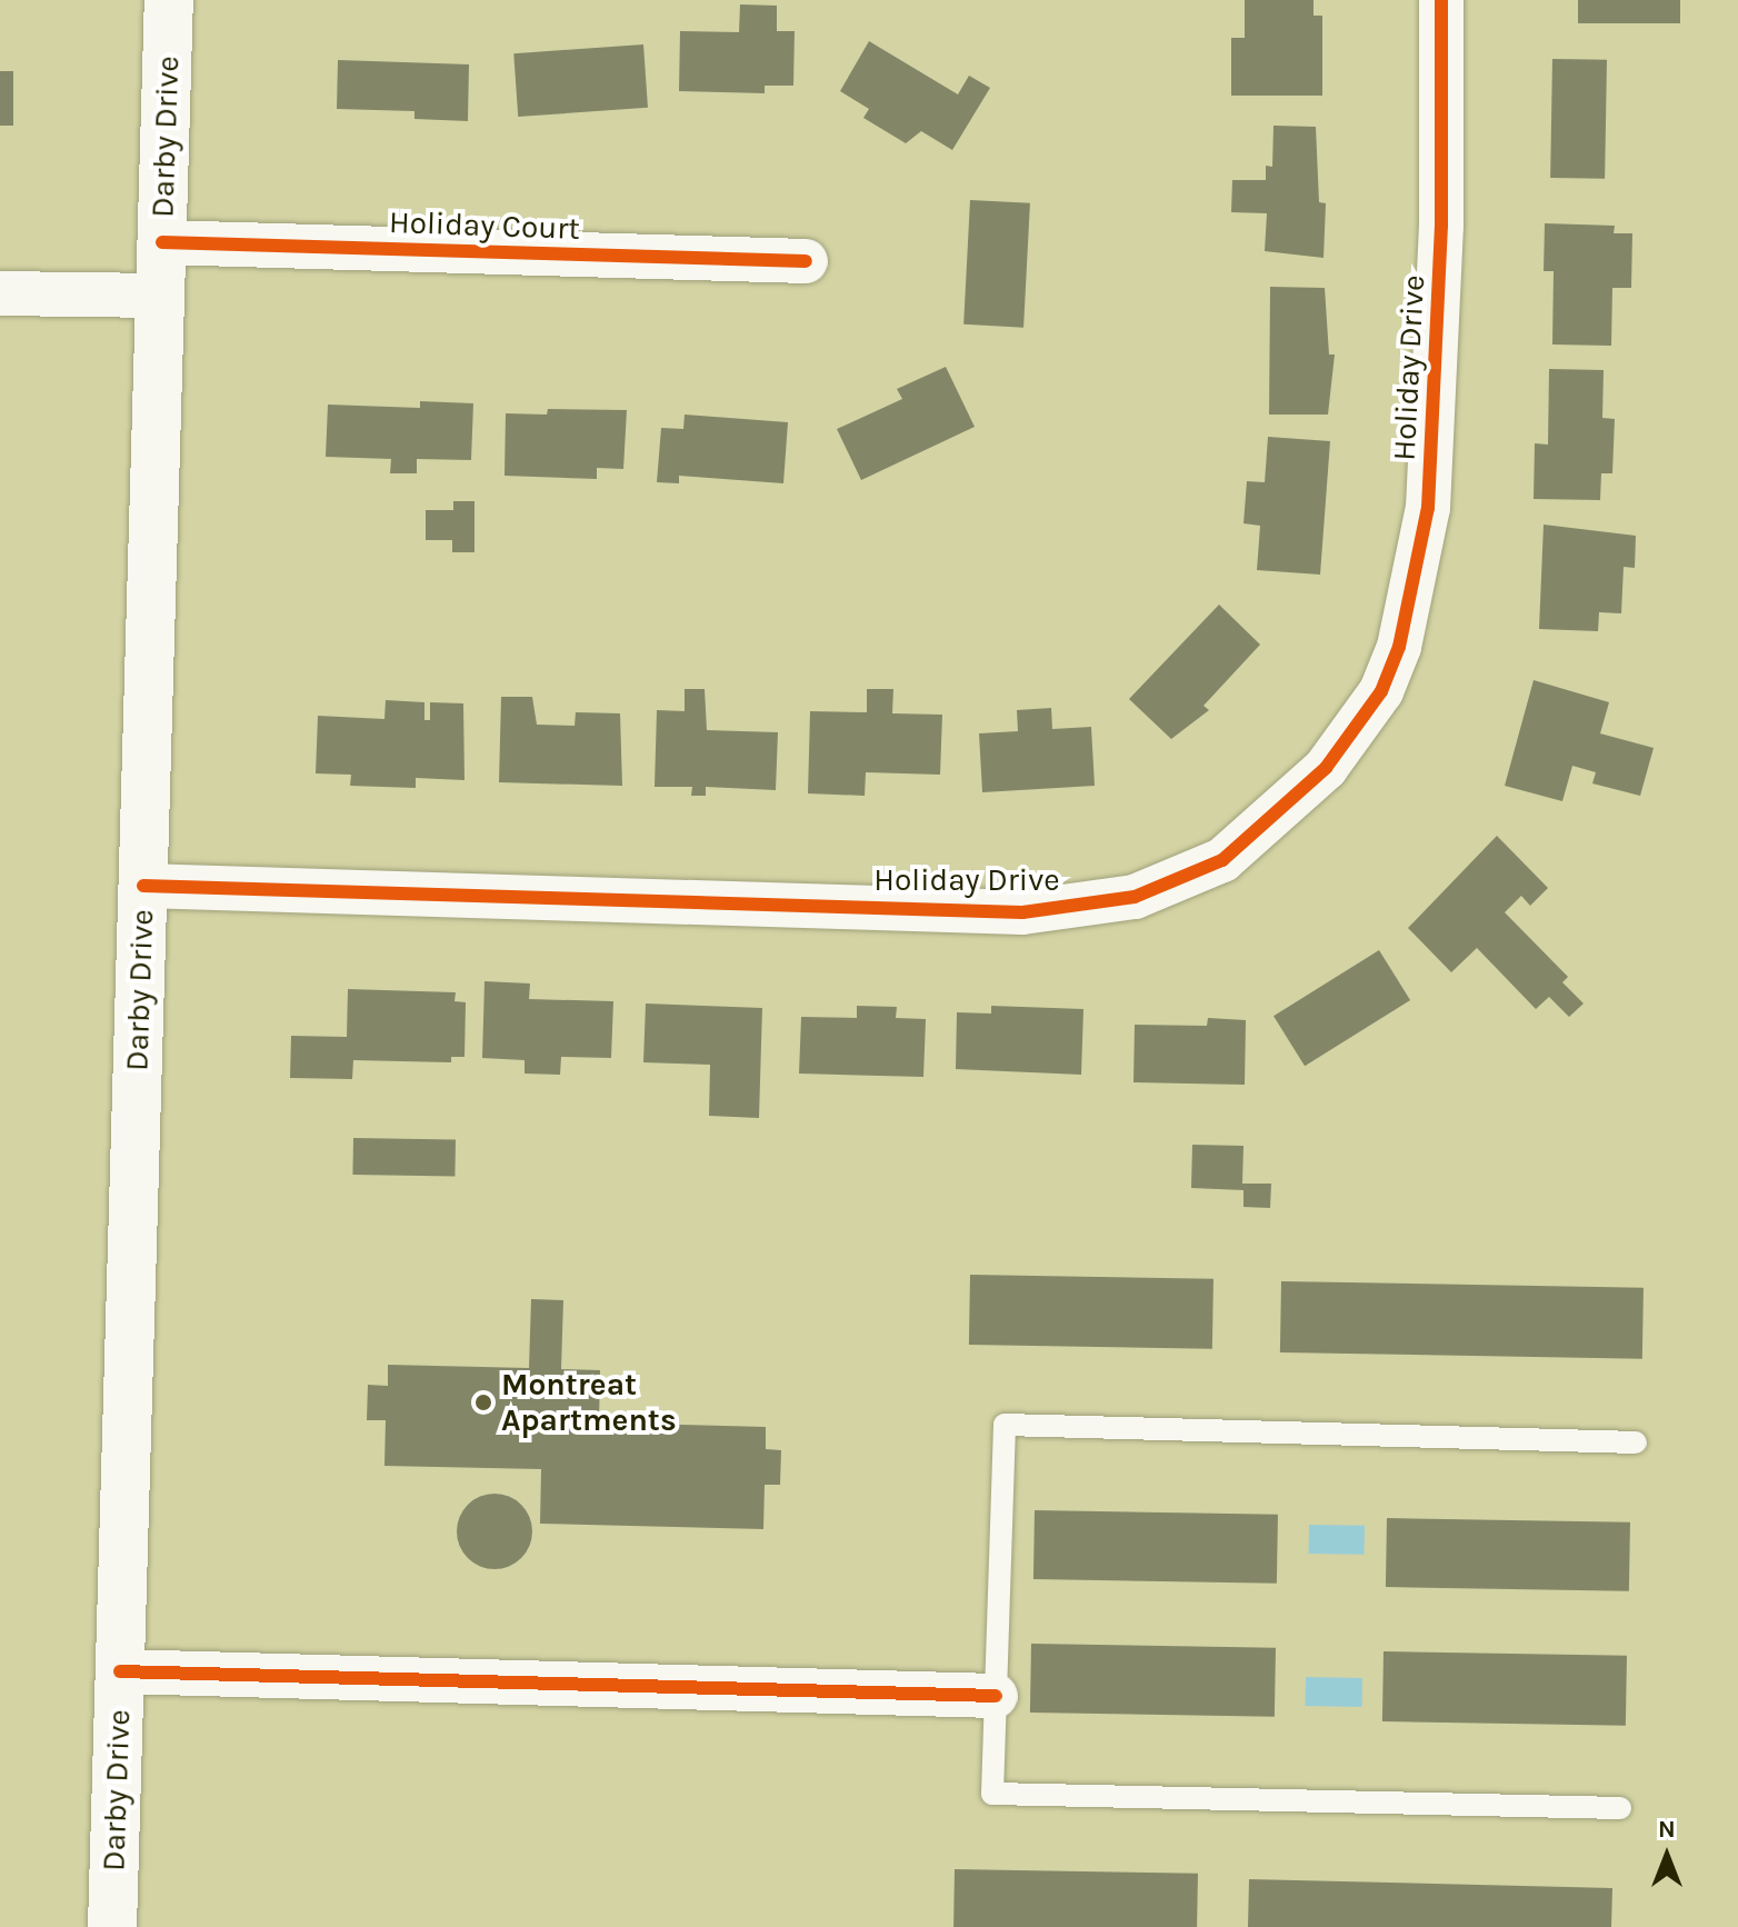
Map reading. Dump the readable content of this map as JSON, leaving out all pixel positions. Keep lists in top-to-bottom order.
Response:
{
  "streets": {
    "main road": ["Darby Drive"],
    "street": ["Holiday Court", "Holiday Drive"]
  },
  "crossings": [
    ["Darby Drive", "Holiday Court"],
    ["Darby Drive", "Holiday Drive"]
  ],
  "places": ["Montreat Apartments"],
  "north": "top"
}
